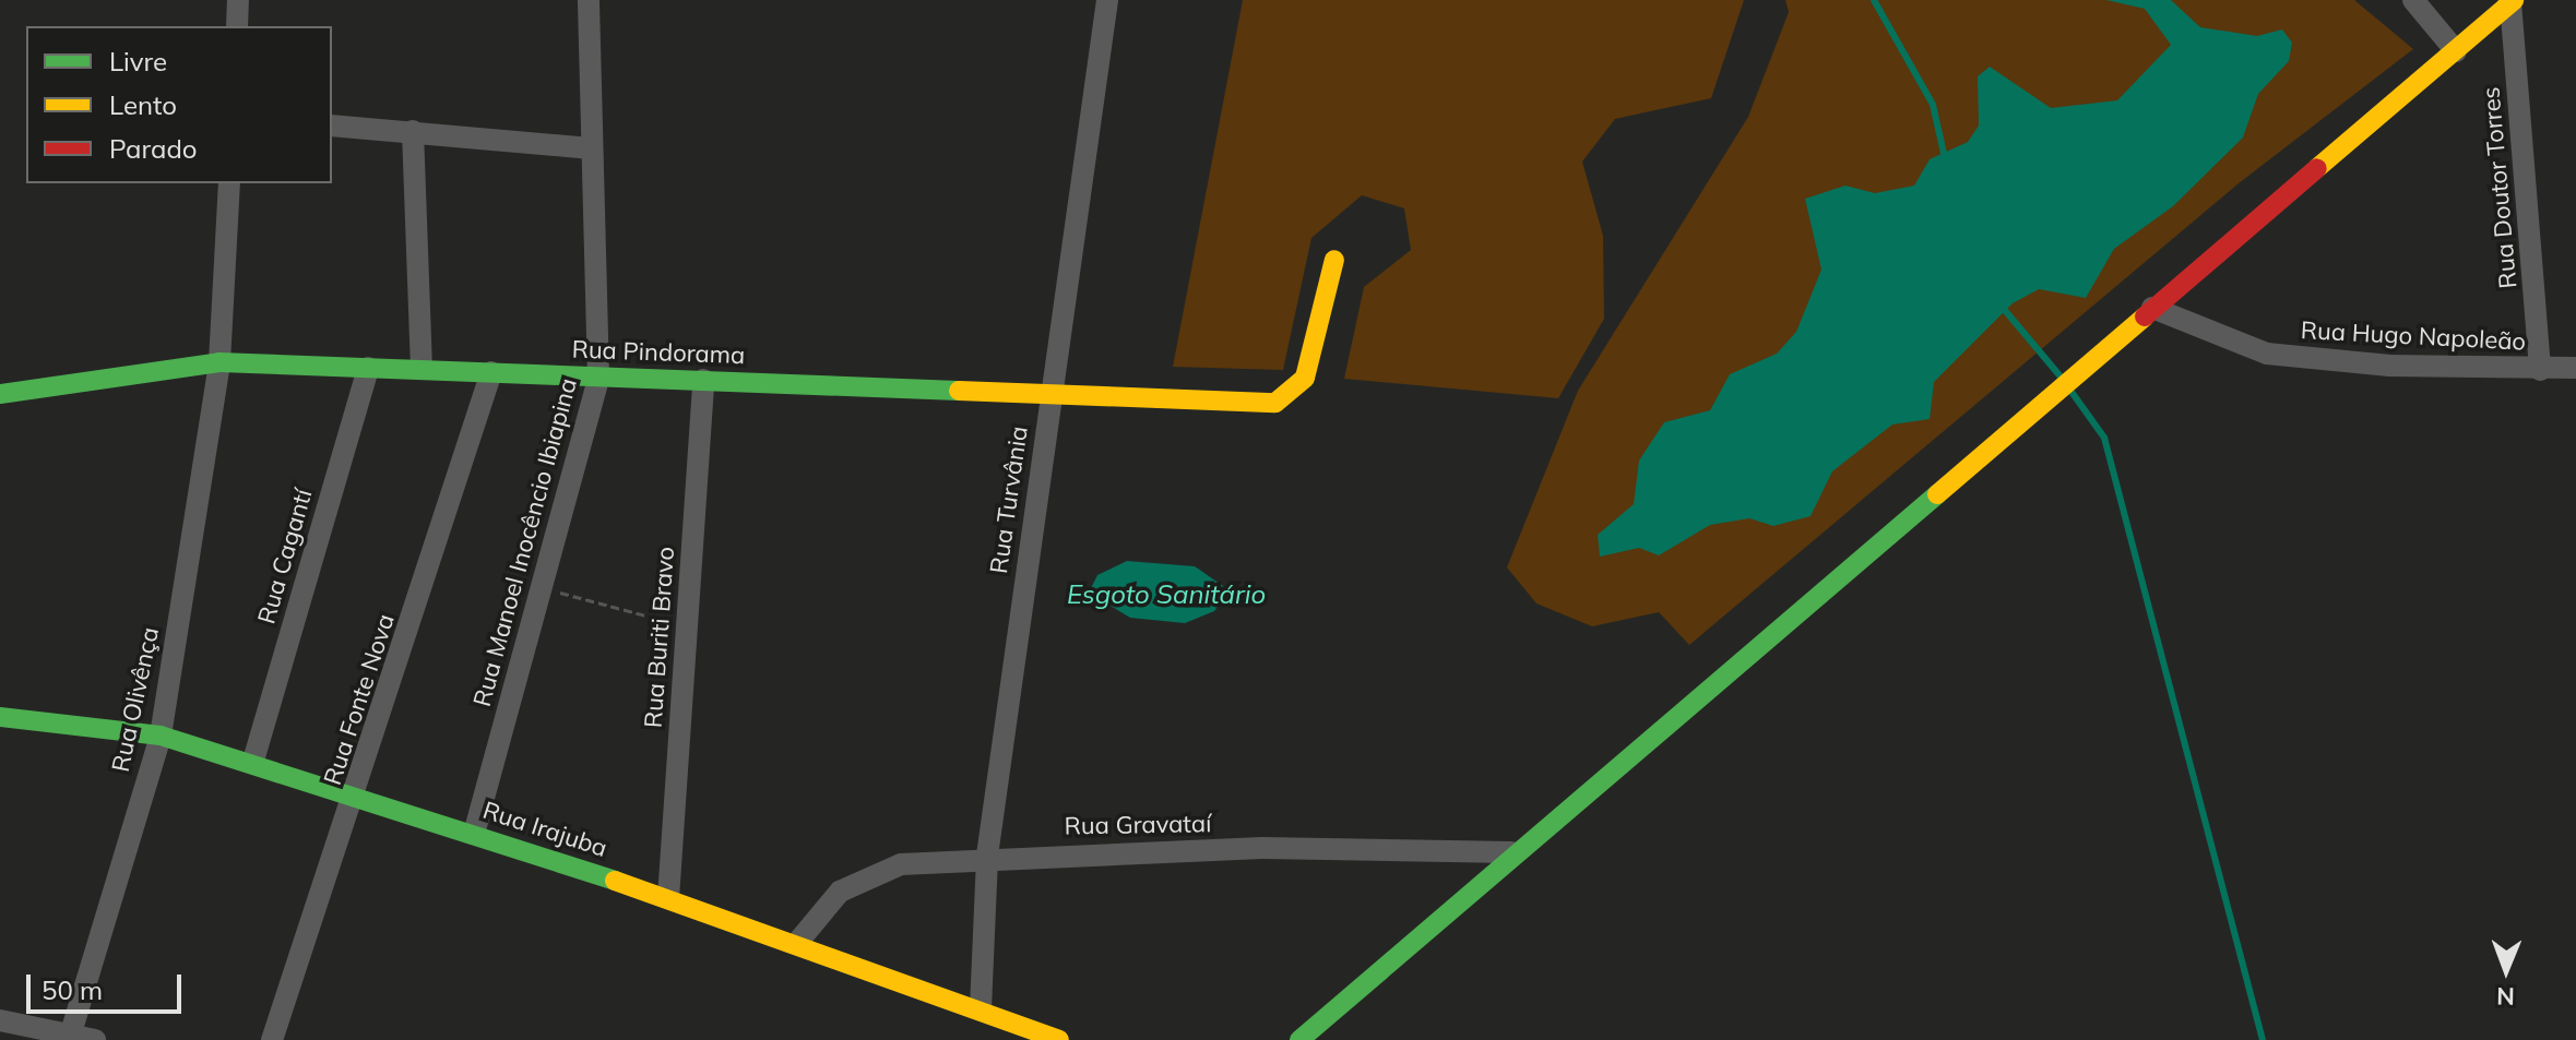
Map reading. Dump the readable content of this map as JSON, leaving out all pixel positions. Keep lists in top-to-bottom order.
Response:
{
  "streets": {
    "street": [
      "Rua Doutor Torres",
      "Rua Hugo Napoleão",
      "Rua Pindorama",
      "Rua Turvânia",
      "Rua Manoel Inocêncio Ibiapina",
      "Rua Cagantí",
      "Rua Buriti Bravo",
      "Rua Olivênça",
      "Rua Fonte Nova",
      "Rua Gravataí",
      "Rua Irajuba"
    ]
  },
  "crossings": [
    ["Rua Doutor Torres", "Rua Hugo Napoleão"],
    ["Rua Pindorama", "Rua Turvânia"],
    ["Rua Pindorama", "Rua Manoel Inocêncio Ibiapina"],
    ["Rua Pindorama", "Rua Cagantí"],
    ["Rua Pindorama", "Rua Buriti Bravo"],
    ["Rua Pindorama", "Rua Olivênça"],
    ["Rua Pindorama", "Rua Fonte Nova"],
    ["Rua Turvânia", "Rua Gravataí"],
    ["Rua Turvânia", "Rua Irajuba"],
    ["Rua Manoel Inocêncio Ibiapina", "Rua Irajuba"],
    ["Rua Cagantí", "Rua Irajuba"],
    ["Rua Buriti Bravo", "Rua Irajuba"],
    ["Rua Olivênça", "Rua Irajuba"],
    ["Rua Fonte Nova", "Rua Irajuba"],
    ["Rua Gravataí", "Rua Irajuba"]
  ],
  "water": ["Esgoto Sanitário"],
  "legend": ["Livre", "Lento", "Parado"],
  "scale_bar": "50 m",
  "north": "bottom"
}
